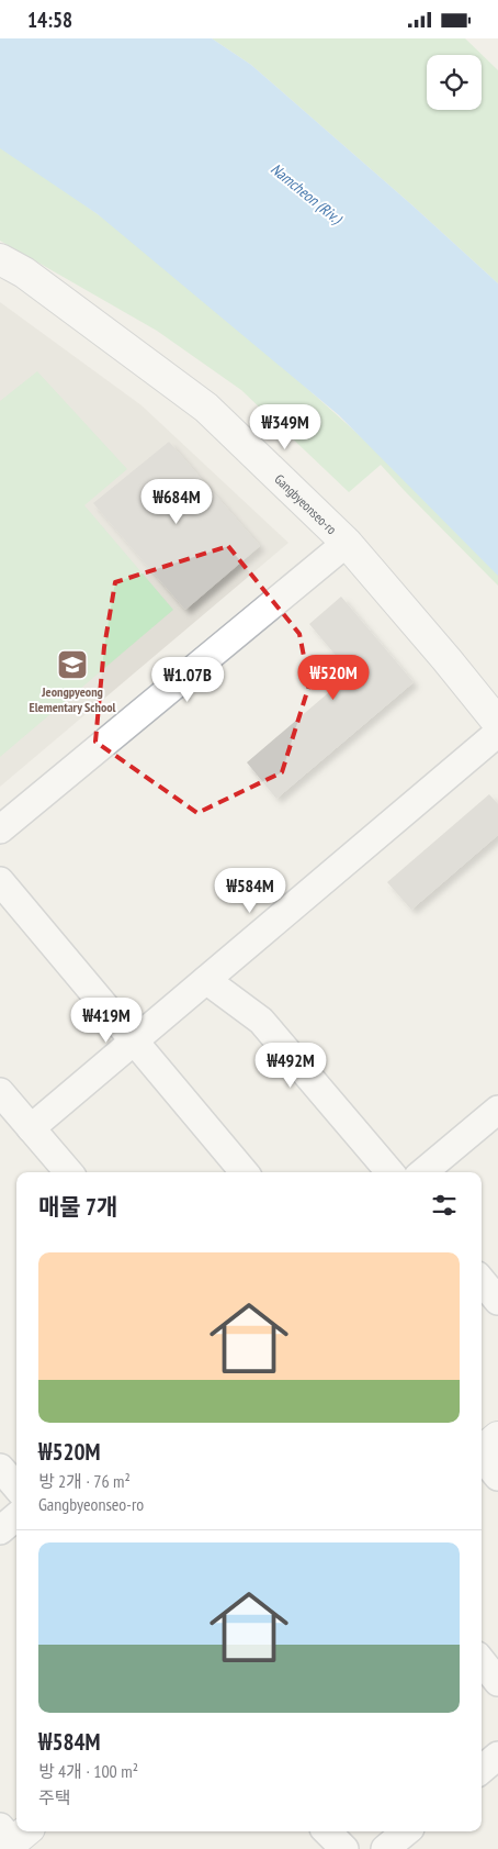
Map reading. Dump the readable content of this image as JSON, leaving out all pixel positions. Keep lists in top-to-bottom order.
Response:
{
  "streets": {
    "street": ["Gangbyeonseo-ro"]
  },
  "water": ["Namcheon (Riv.)"],
  "places": {
    "school or university": ["Jeongpyeong Elementary School"]
  },
  "page": {
    "status": "14:58",
    "price": [
      "₩349M",
      "₩684M",
      "₩520M",
      "₩1.07B",
      "₩584M",
      "₩419M",
      "₩492M"
    ],
    "heading": "매물 7개",
    "list": [
      {
        "name": "₩520M",
        "note": "방 2개 · 76 m² · Gangbyeonseo-ro"
      },
      {
        "name": "₩584M",
        "note": "방 4개 · 100 m² · 주택"
      }
    ]
  }
}
